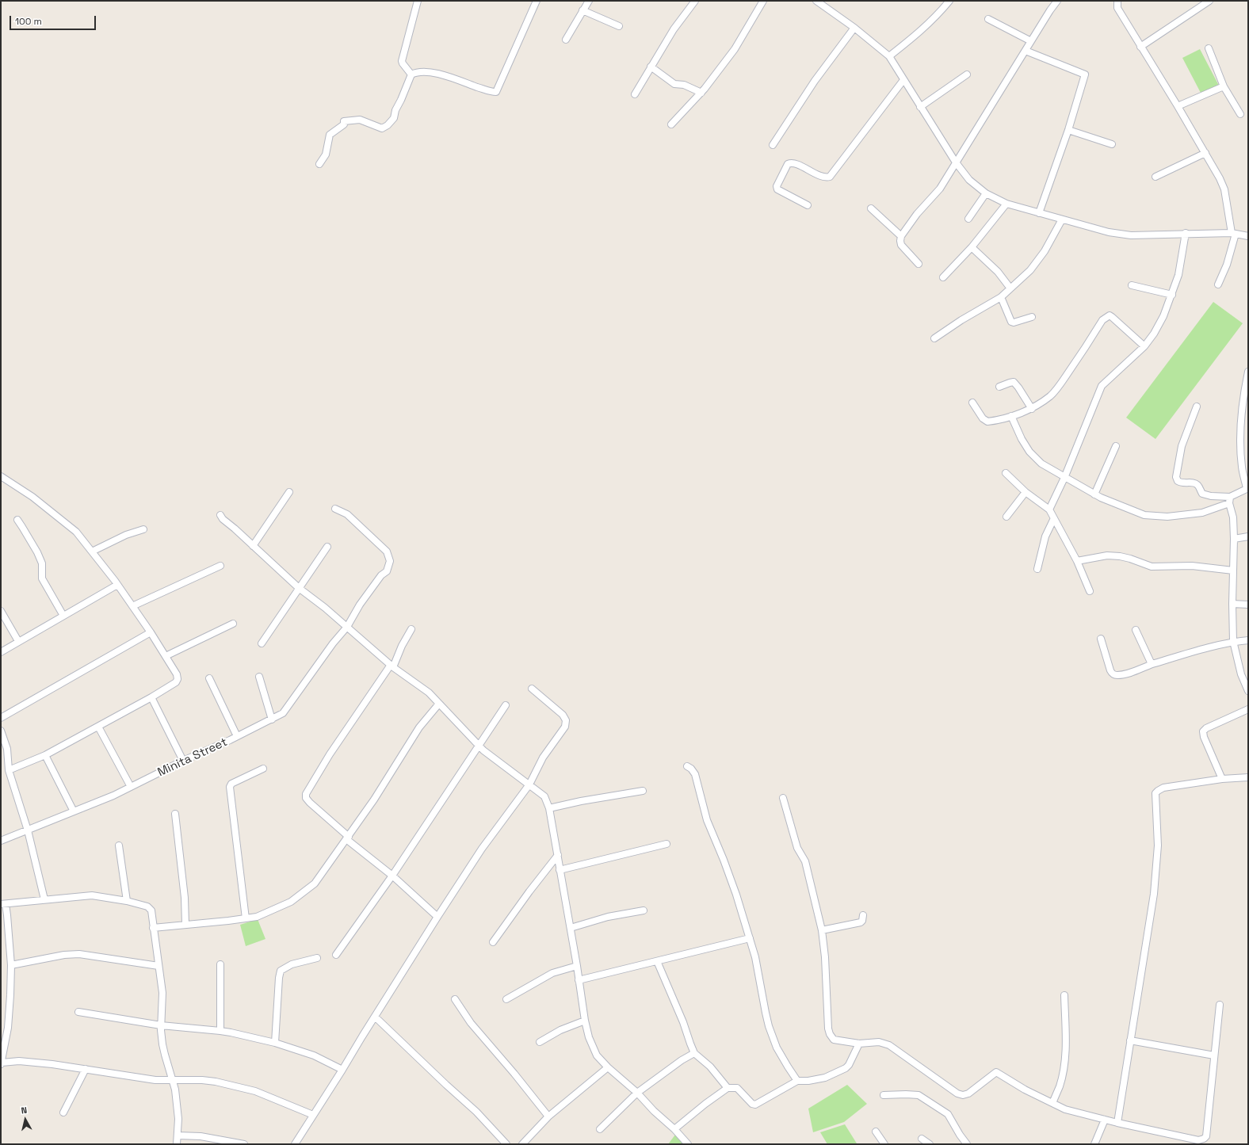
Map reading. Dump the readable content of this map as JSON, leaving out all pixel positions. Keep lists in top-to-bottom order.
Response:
{
  "streets": {
    "street": ["Minita Street"]
  },
  "scale_bar": "100 m",
  "north": "top"
}
